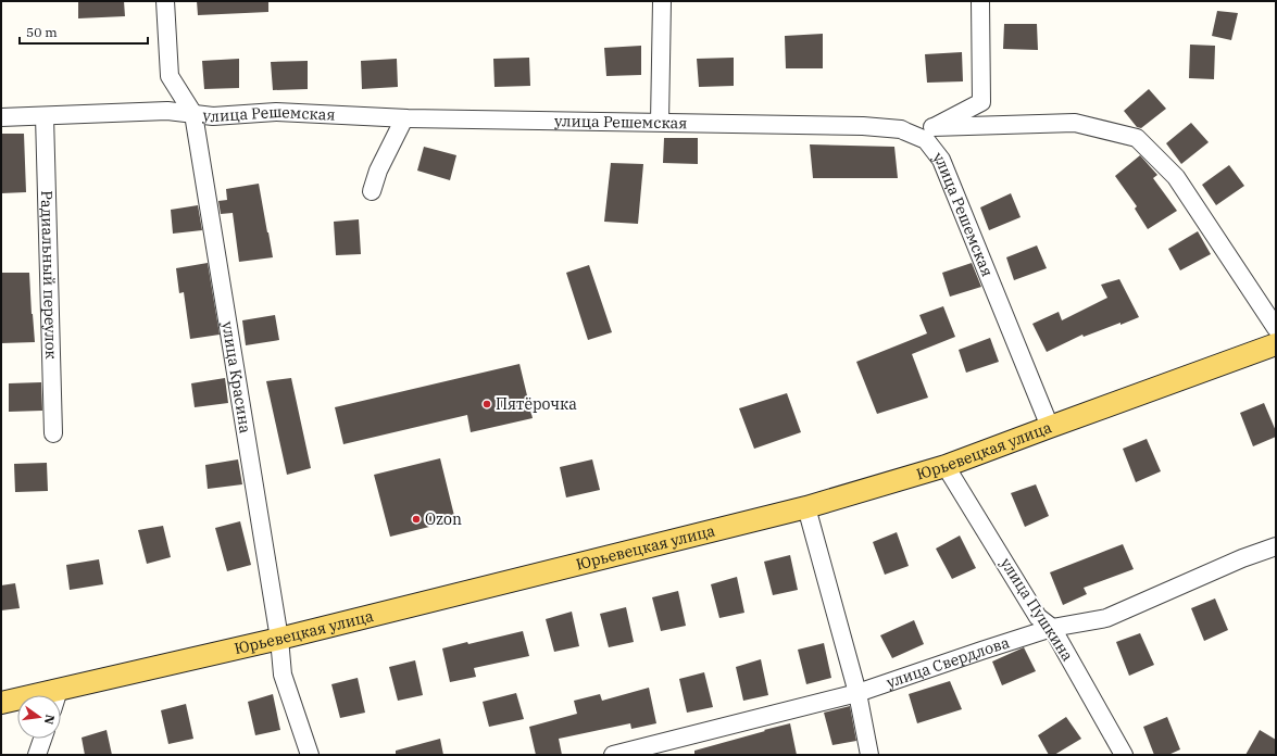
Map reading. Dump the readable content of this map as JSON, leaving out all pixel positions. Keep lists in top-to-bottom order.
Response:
{
  "streets": {
    "main road": ["Юрьевецкая улица"],
    "street": [
      "улица Решемская",
      "Радиальный переулок",
      "улица Красина",
      "улица Пушкина",
      "улица Свердлова"
    ]
  },
  "crossings": [
    ["улица Решемская", "Радиальный переулок"],
    ["улица Решемская", "улица Красина"],
    ["улица Решемская", "Юрьевецкая улица"],
    ["улица Красина", "Юрьевецкая улица"],
    ["Юрьевецкая улица", "улица Пушкина"],
    ["улица Пушкина", "улица Свердлова"]
  ],
  "places": ["Пятёрочка", "Ozon"],
  "scale_bar": "50 m",
  "north": "right"
}
